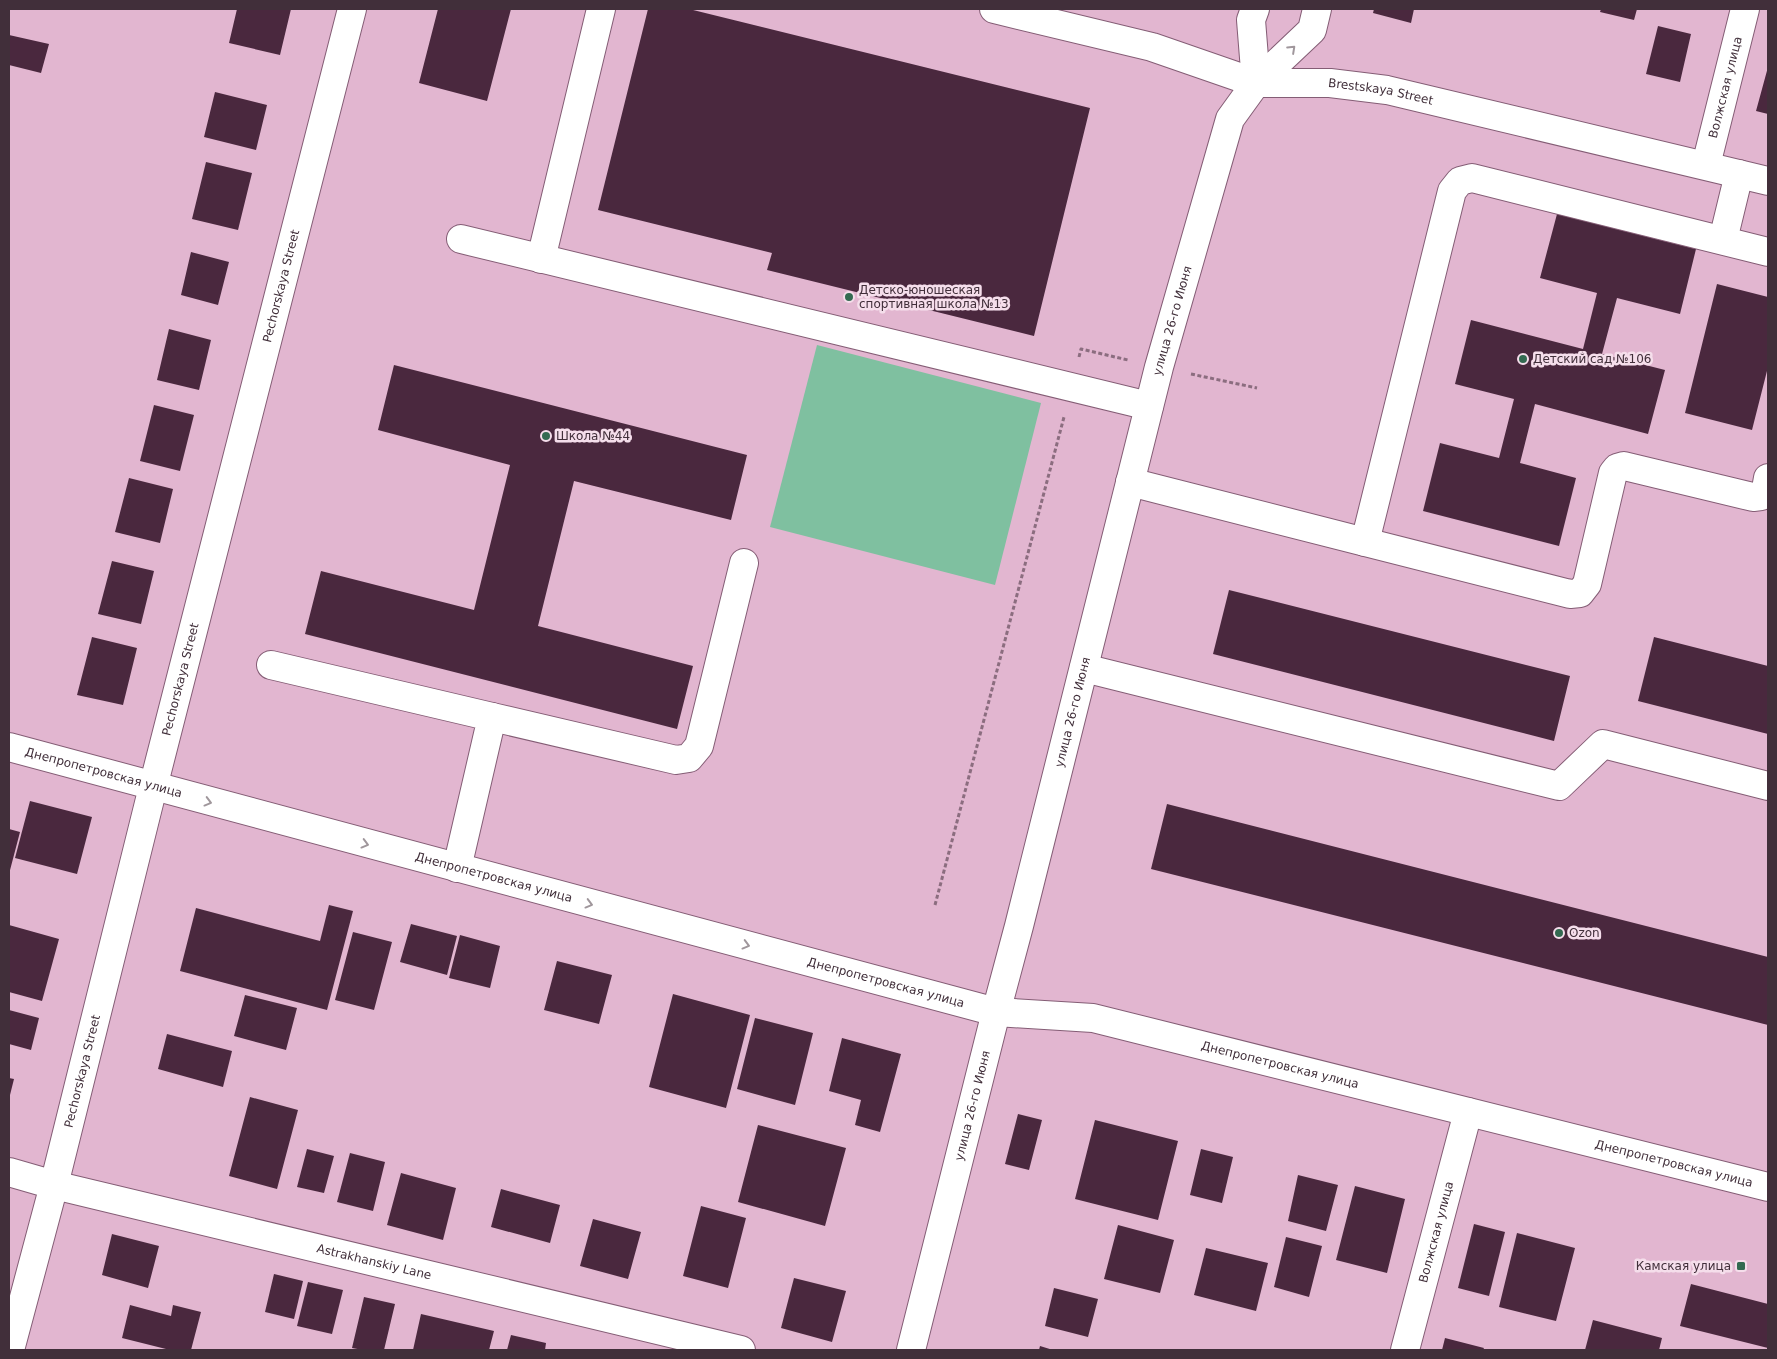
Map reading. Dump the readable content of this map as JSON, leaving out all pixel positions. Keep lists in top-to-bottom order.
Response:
{
  "streets": {
    "street": [
      "Волжская улица",
      "Brestskaya Street",
      "Pechorskaya Street",
      "улица 26-го Июня",
      "Днепропетровская улица",
      "Astrakhanskiy Lane"
    ]
  },
  "crossings": [
    ["Волжская улица", "Brestskaya Street"],
    ["Волжская улица", "Днепропетровская улица"],
    ["Brestskaya Street", "улица 26-го Июня"],
    ["Pechorskaya Street", "Днепропетровская улица"],
    ["Pechorskaya Street", "Astrakhanskiy Lane"],
    ["улица 26-го Июня", "Днепропетровская улица"]
  ],
  "one_way": ["Днепропетровская улица"],
  "places": {
    "other": [
      "Детско-юношеская спортивная школа №13",
      "Детский сад №106",
      "Школа №44",
      "Ozon"
    ],
    "transit": ["Камская улица"]
  }
}
